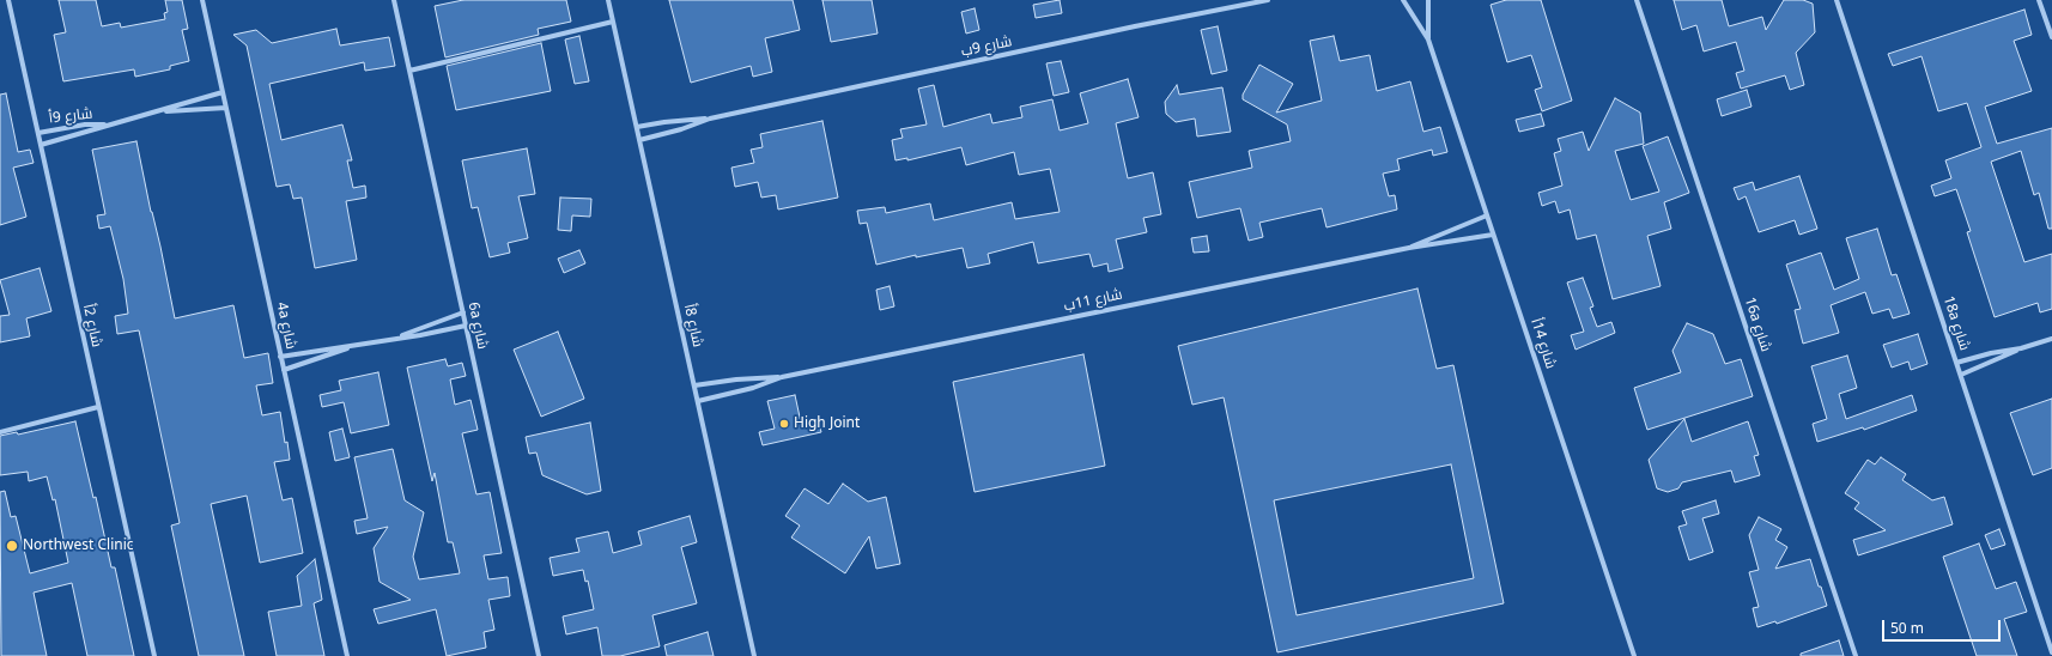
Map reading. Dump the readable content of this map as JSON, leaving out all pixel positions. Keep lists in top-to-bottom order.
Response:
{
  "streets": {
    "street": [
      "شارع 9ب",
      "شارع 9أ",
      "شارع 11ب",
      "18a شارع",
      "16a شارع",
      "شارع 2أ",
      "4a شارع",
      "6a شارع",
      "شارع 8أ",
      "شارع 14أ"
    ]
  },
  "crossings": [
    ["شارع 9ب", "شارع 8أ"],
    ["شارع 9أ", "شارع 2أ"],
    ["شارع 9أ", "4a شارع"],
    ["شارع 11ب", "شارع 8أ"],
    ["شارع 11ب", "شارع 14أ"]
  ],
  "places": ["High Joint", "Northwest Clinic"],
  "scale_bar": "50 m"
}
